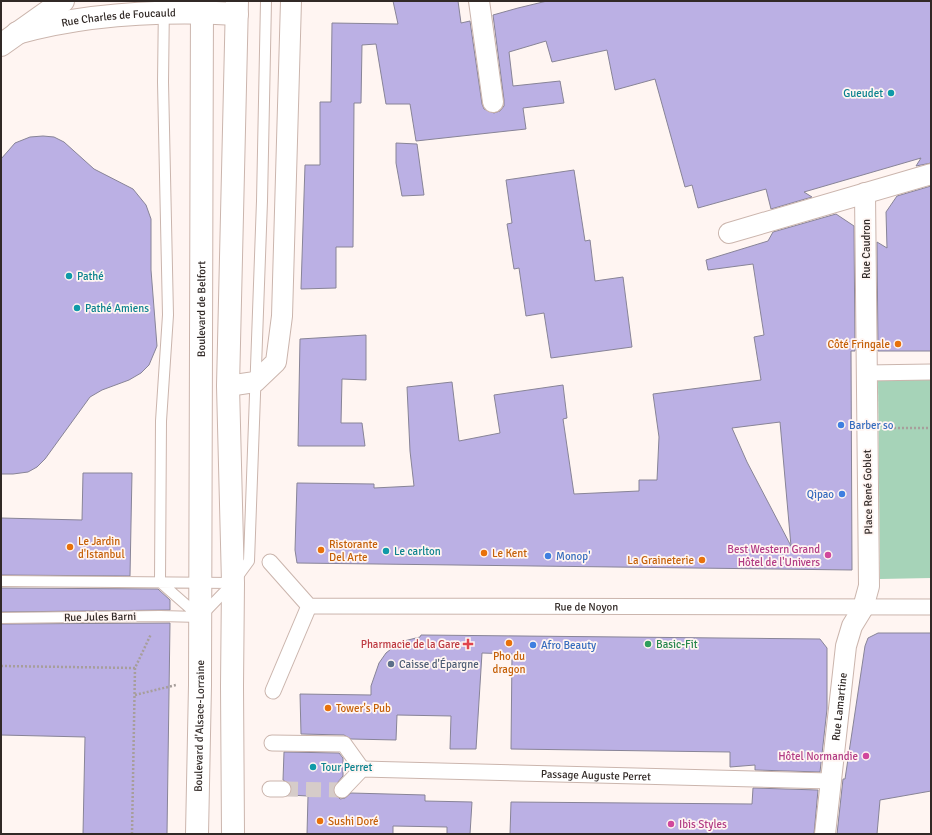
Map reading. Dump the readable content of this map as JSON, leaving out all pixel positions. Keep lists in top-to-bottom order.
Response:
{
  "streets": {
    "main road": ["Rue Charles de Foucauld", "Boulevard de Belfort", "Boulevard d'Alsace-Lorraine"],
    "street": [
      "Rue Caudron",
      "Place René Goblet",
      "Rue de Noyon",
      "Rue Lamartine",
      "Passage Auguste Perret"
    ],
    "lane": ["Rue Jules Barni"]
  },
  "crossings": [
    ["Rue Charles de Foucauld", "Boulevard de Belfort"],
    ["Rue Caudron", "Place René Goblet"],
    ["Boulevard de Belfort", "Rue Jules Barni"],
    ["Boulevard de Belfort", "Boulevard d'Alsace-Lorraine"],
    ["Place René Goblet", "Rue de Noyon"],
    ["Place René Goblet", "Rue Lamartine"],
    ["Rue de Noyon", "Rue Lamartine"],
    ["Rue Jules Barni", "Boulevard d'Alsace-Lorraine"],
    ["Rue Lamartine", "Passage Auguste Perret"]
  ],
  "places": {
    "other": [
      "Gueudet",
      "Pathé",
      "Pathé Amiens",
      "Côté Fringale",
      "Barber so",
      "Qipao",
      "Le Jardin d'Istanbul",
      "Ristorante Del Arte",
      "Le carlton",
      "Le Kent",
      "Best Western Grand Hôtel de l'Univers",
      "Monop'",
      "La Graineterie",
      "Pho du dragon",
      "Basic-Fit",
      "Afro Beauty",
      "Caisse d'Épargne",
      "Tower's Pub",
      "Hôtel Normandie",
      "Tour Perret",
      "Sushi Doré",
      "Ibis Styles"
    ],
    "health": ["Pharmacie de la Gare"]
  }
}
